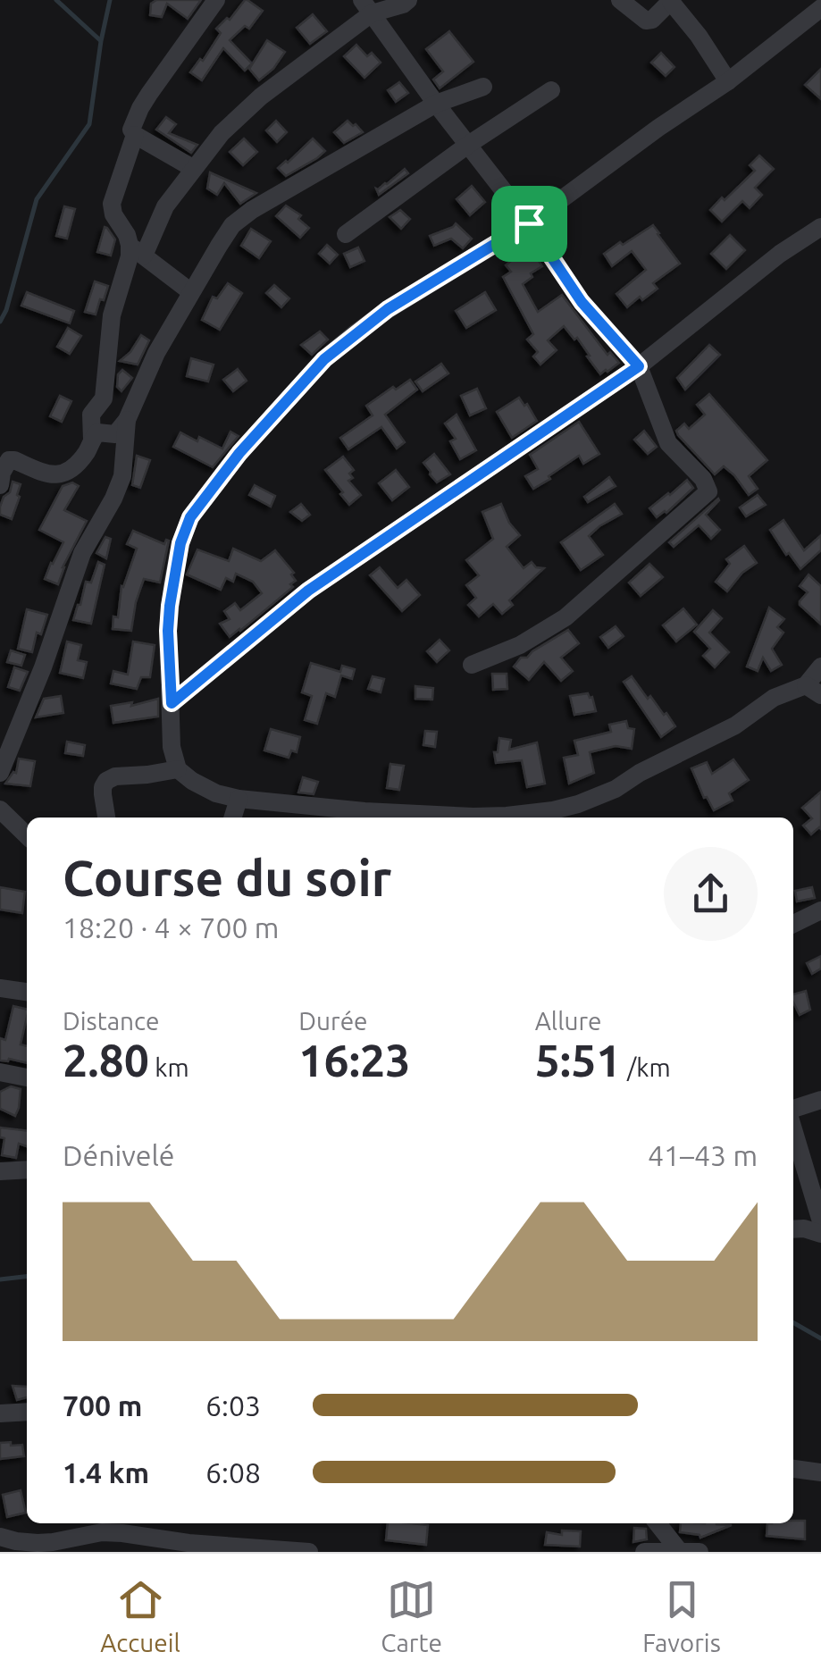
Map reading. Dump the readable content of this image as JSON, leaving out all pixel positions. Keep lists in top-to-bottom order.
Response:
{
  "page": {
    "heading": ["Course du soir", "18:20 · 4 × 700 m"],
    "stats": [
      ["Distance", "2.80 km"],
      ["Durée", "16:23"],
      ["Allure", "5:51 /km"]
    ],
    "chart": ["Dénivelé", "41–43 m"],
    "list": [
      {
        "name": "700 m",
        "note": "6:03"
      },
      {
        "name": "1.4 km",
        "note": "6:08"
      }
    ],
    "tabs": ["Accueil", "Carte", "Favoris"]
  }
}
